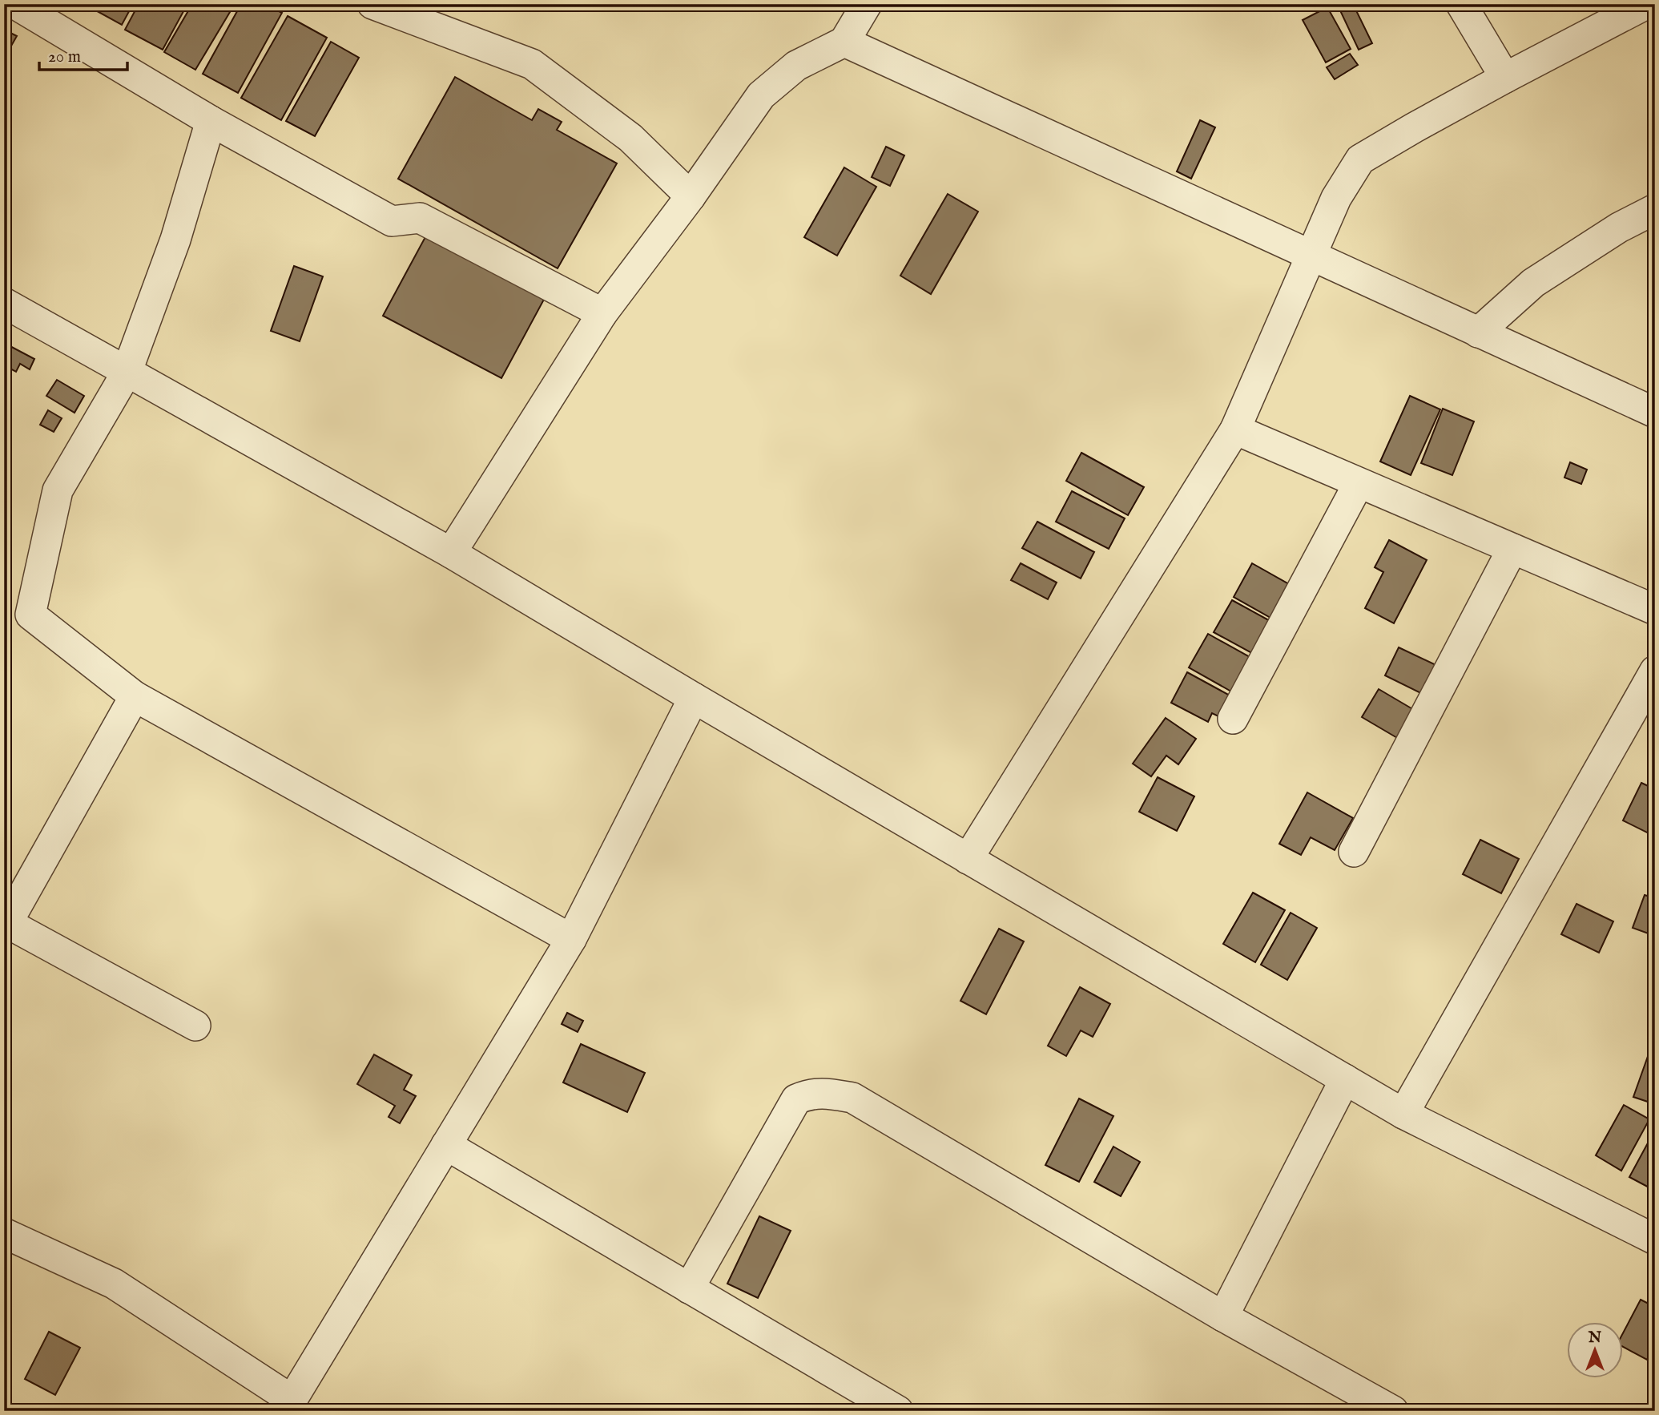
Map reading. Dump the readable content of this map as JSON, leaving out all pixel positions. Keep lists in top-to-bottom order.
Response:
{
  "scale_bar": "20 m",
  "north": "top"
}
